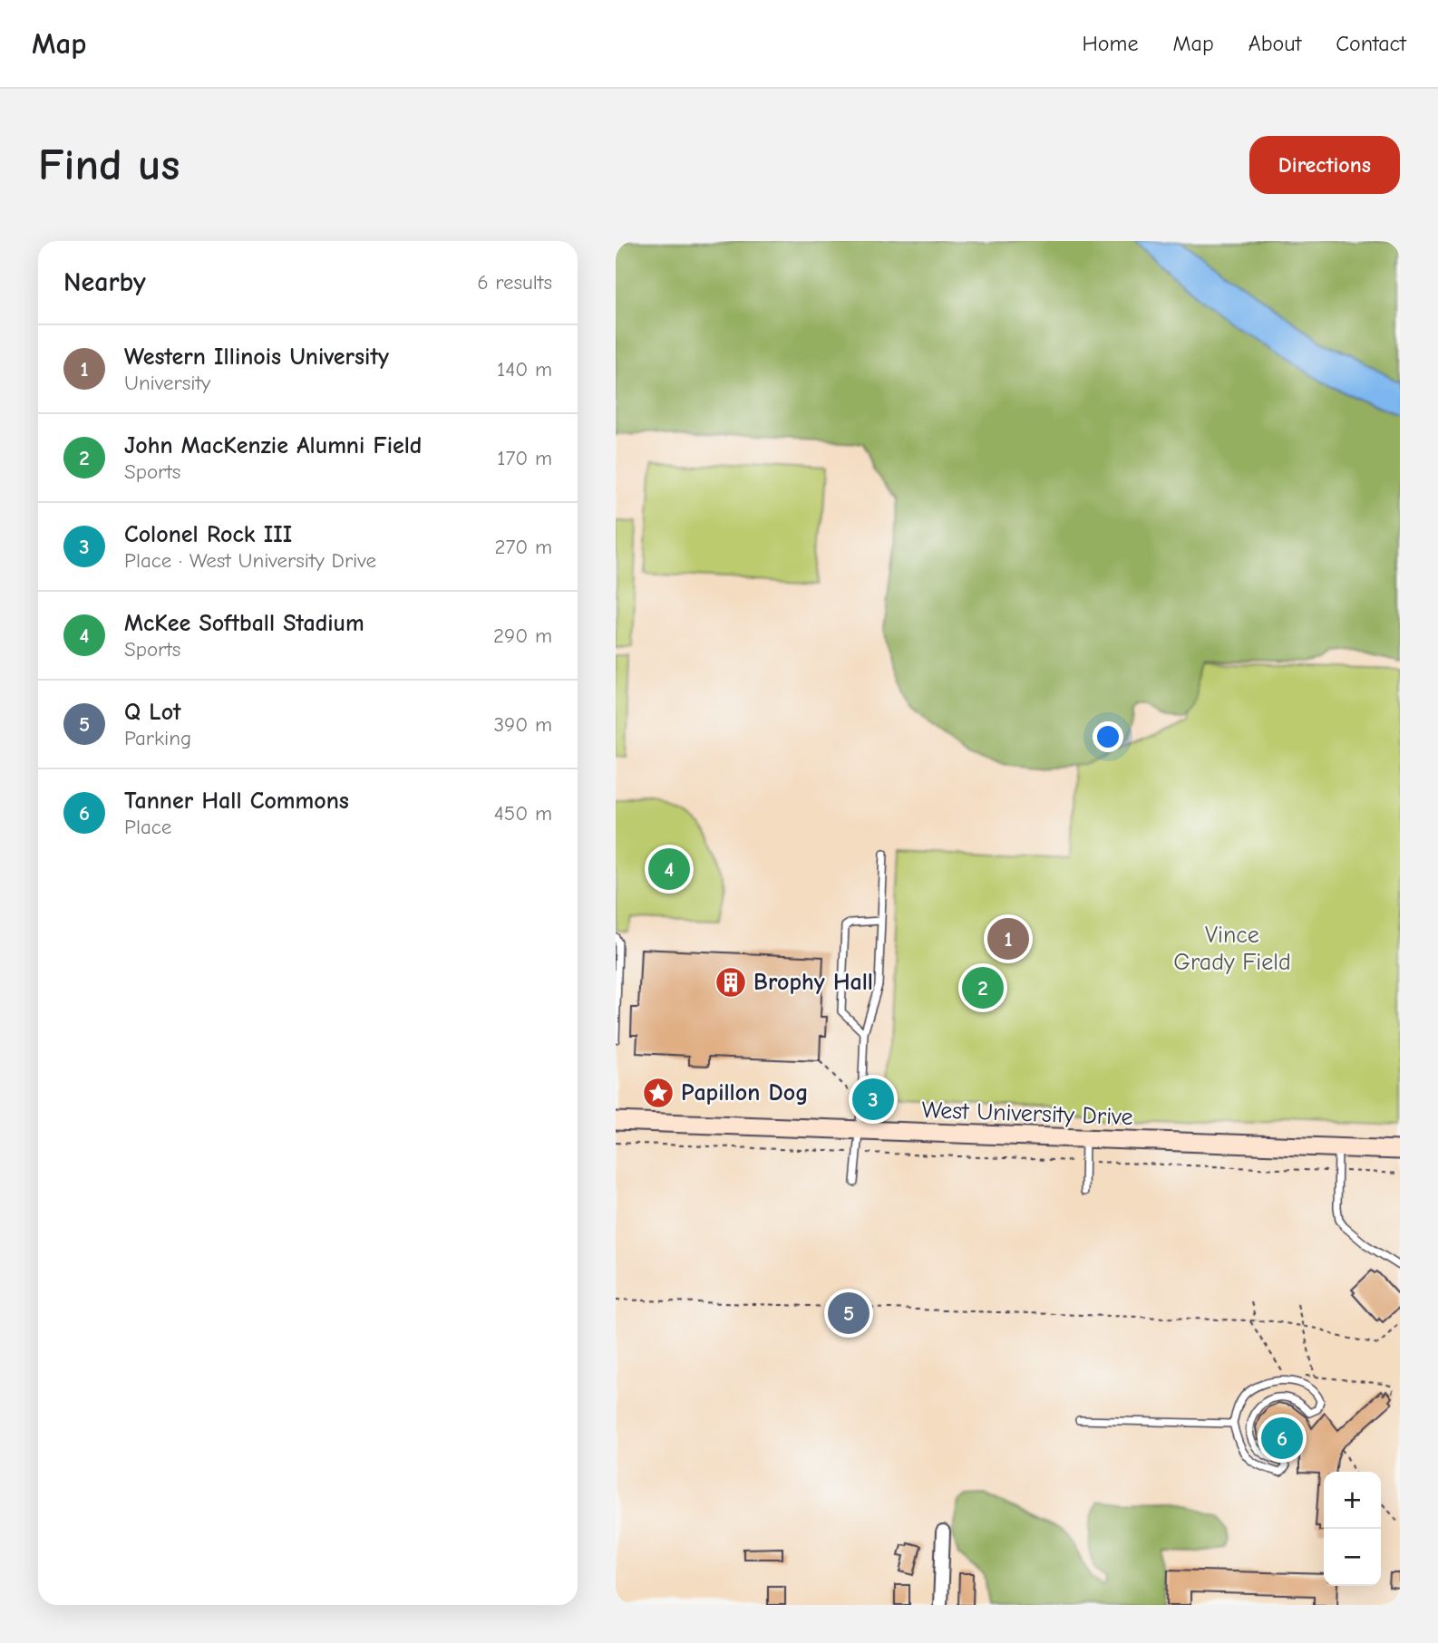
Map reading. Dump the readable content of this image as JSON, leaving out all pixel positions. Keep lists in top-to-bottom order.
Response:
{
  "streets": {
    "street": ["West University Drive"]
  },
  "parks": ["Vince Grady Field"],
  "places": {
    "building": ["Brophy Hall"],
    "place": ["Papillon Dog"]
  },
  "page": {
    "header": "Map",
    "nav": [
      "Home",
      "Map",
      "About",
      "Contact"
    ],
    "buttons": "Directions",
    "title": "Find us",
    "heading": ["Nearby", "6 results"],
    "list": [
      {
        "mark": "1",
        "name": "Western Illinois University",
        "note": "University",
        "value": "140 m"
      },
      {
        "mark": "2",
        "name": "John MacKenzie Alumni Field",
        "note": "Sports",
        "value": "170 m"
      },
      {
        "mark": "3",
        "name": "Colonel Rock III",
        "note": "Place · West University Drive",
        "value": "270 m"
      },
      {
        "mark": "4",
        "name": "McKee Softball Stadium",
        "note": "Sports",
        "value": "290 m"
      },
      {
        "mark": "5",
        "name": "Q Lot",
        "note": "Parking",
        "value": "390 m"
      },
      {
        "mark": "6",
        "name": "Tanner Hall Commons",
        "note": "Place",
        "value": "450 m"
      }
    ],
    "pins": [
      "4",
      "1",
      "2",
      "3",
      "5",
      "6"
    ],
    "map_buttons": ["+", "−"]
  }
}
